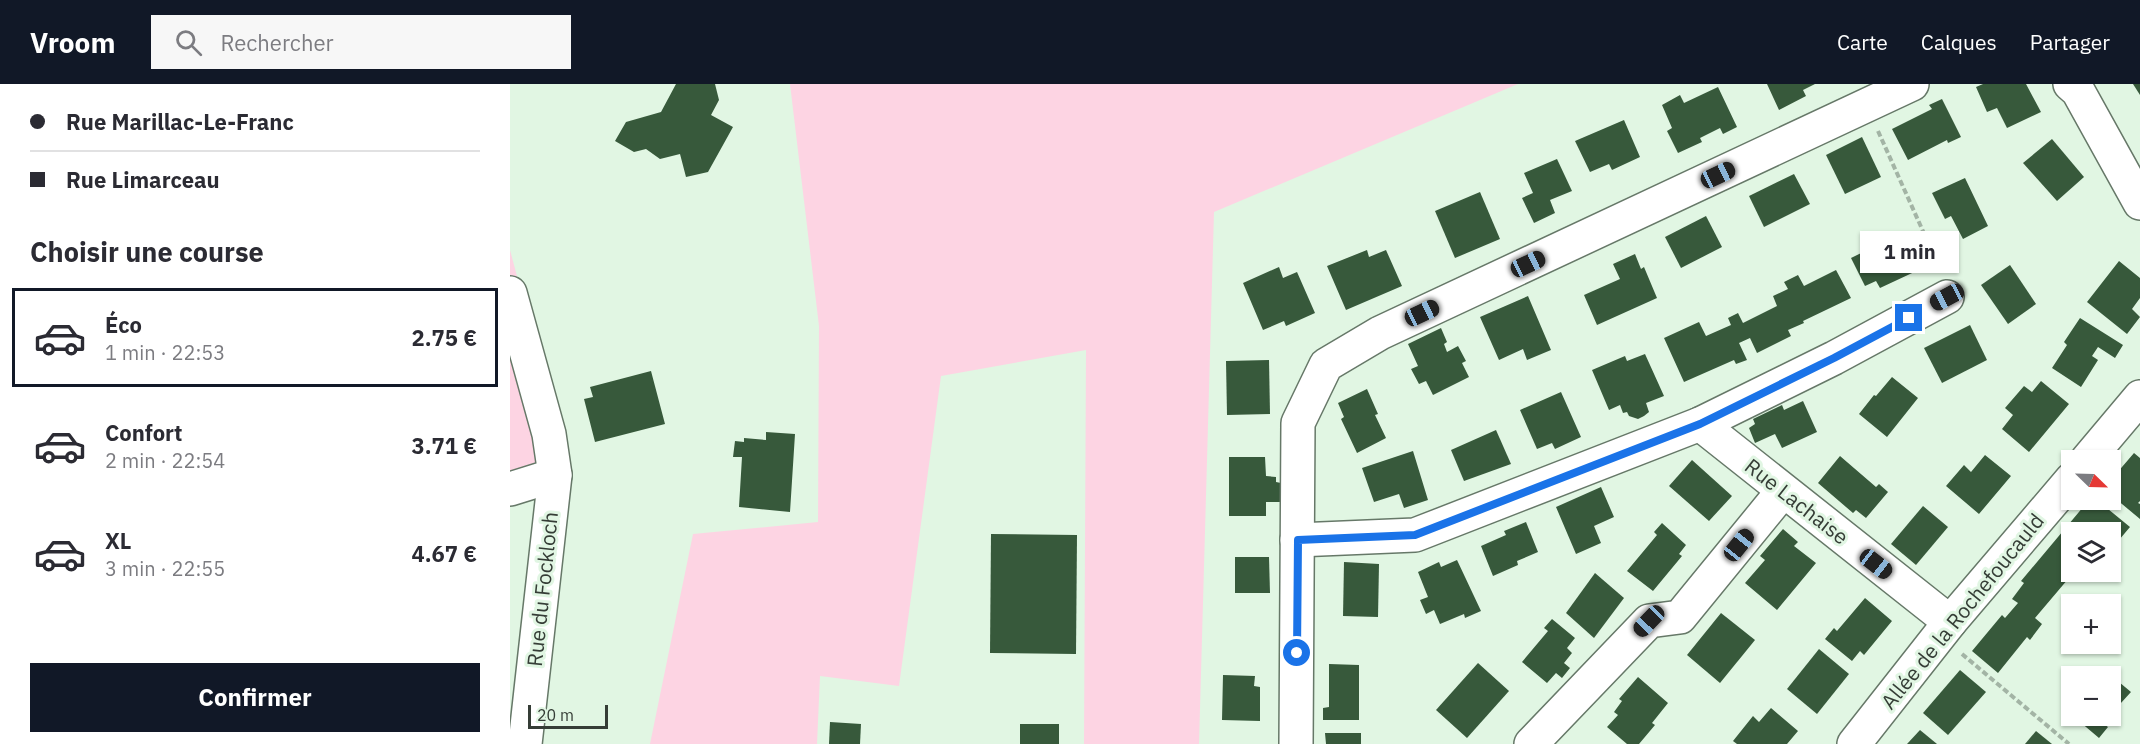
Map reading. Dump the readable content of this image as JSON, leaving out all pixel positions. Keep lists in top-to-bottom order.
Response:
{
  "streets": {
    "street": ["Rue Lachaise", "Rue du Fockloch", "Allée de la Rochefoucauld"]
  },
  "crossings": [
    ["Rue Lachaise", "Allée de la Rochefoucauld"]
  ],
  "scale_bar": "20 m",
  "north": "bottom right",
  "page": {
    "header": "Vroom",
    "search": "Rechercher",
    "nav": ["Carte", "Calques", "Partager"],
    "banner": ["Rue Marillac-Le-Franc", "Rue Limarceau"],
    "heading": "Choisir une course",
    "bubble": "1 min",
    "list": [
      {
        "name": "Éco",
        "note": "1 min · 22:53",
        "value": "2.75 €"
      },
      {
        "name": "Confort",
        "note": "2 min · 22:54",
        "value": "3.71 €"
      },
      {
        "name": "XL",
        "note": "3 min · 22:55",
        "value": "4.67 €"
      }
    ],
    "map_buttons": ["+", "−"],
    "buttons": "Confirmer",
    "scale": "20 m"
  }
}
